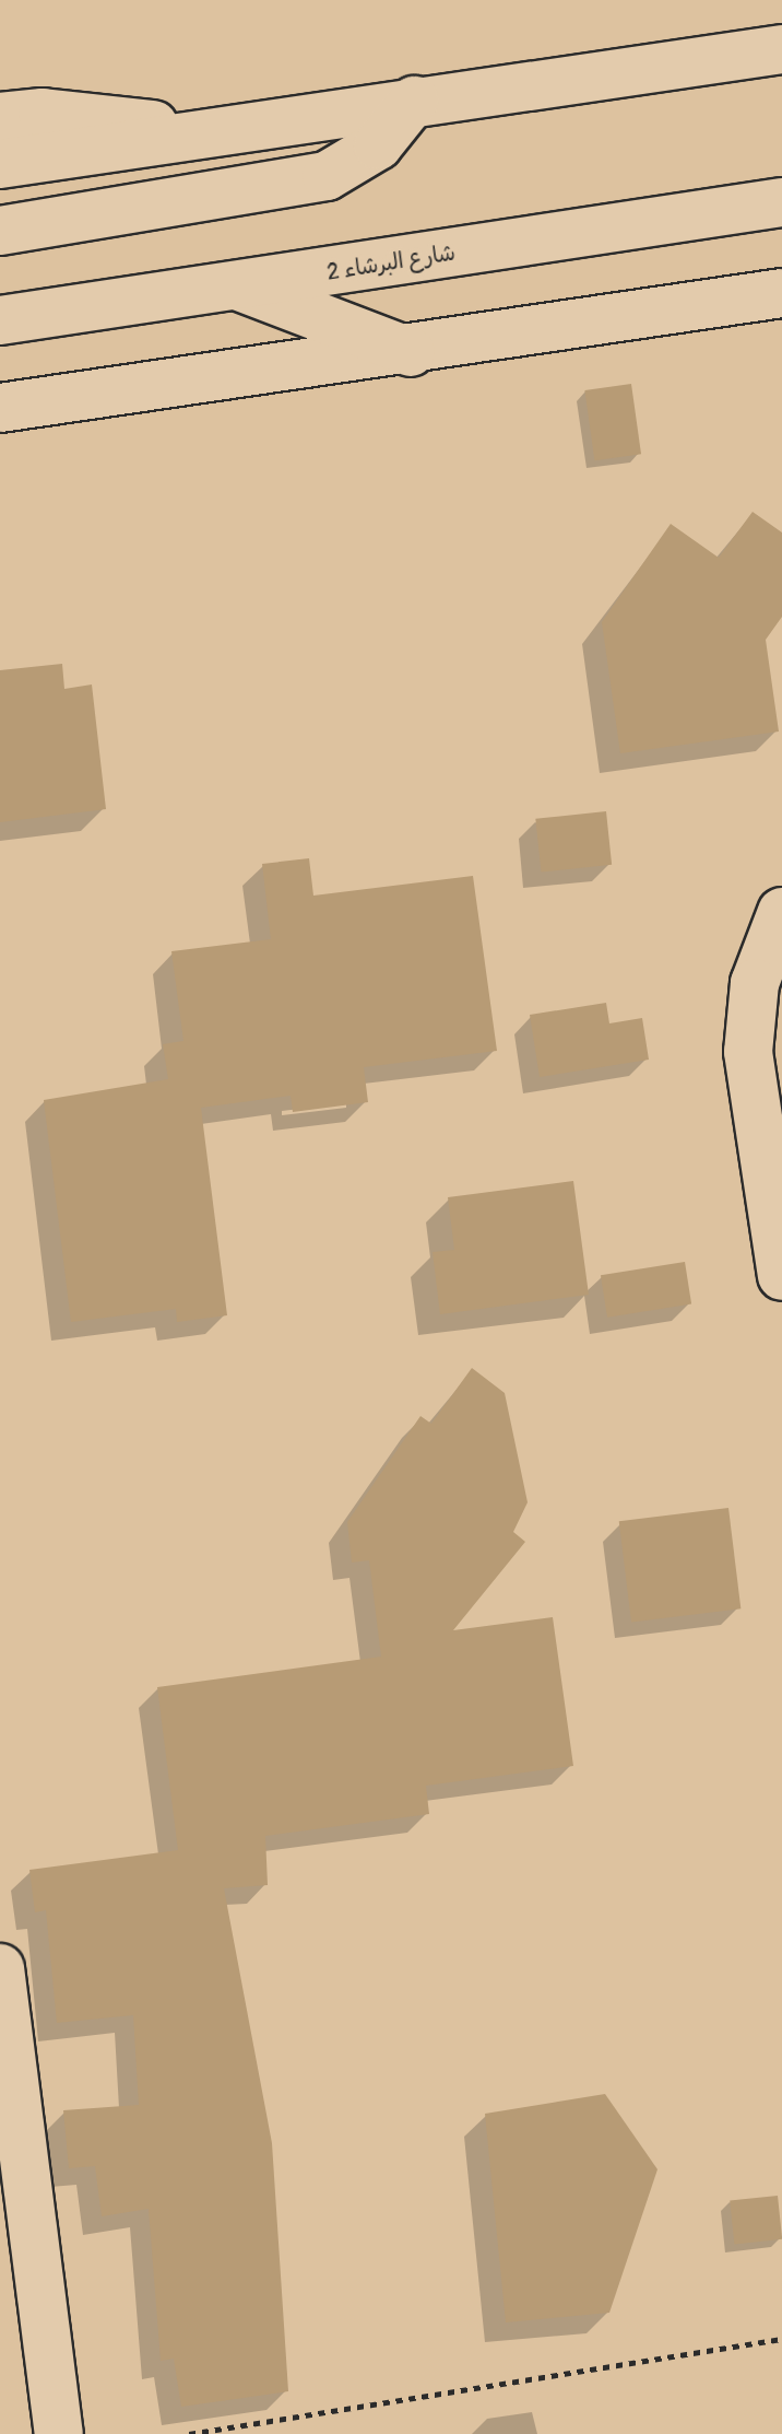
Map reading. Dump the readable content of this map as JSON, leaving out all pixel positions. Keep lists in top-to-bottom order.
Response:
{
  "streets": {
    "street": ["شارع البرشاء 2"]
  }
}
